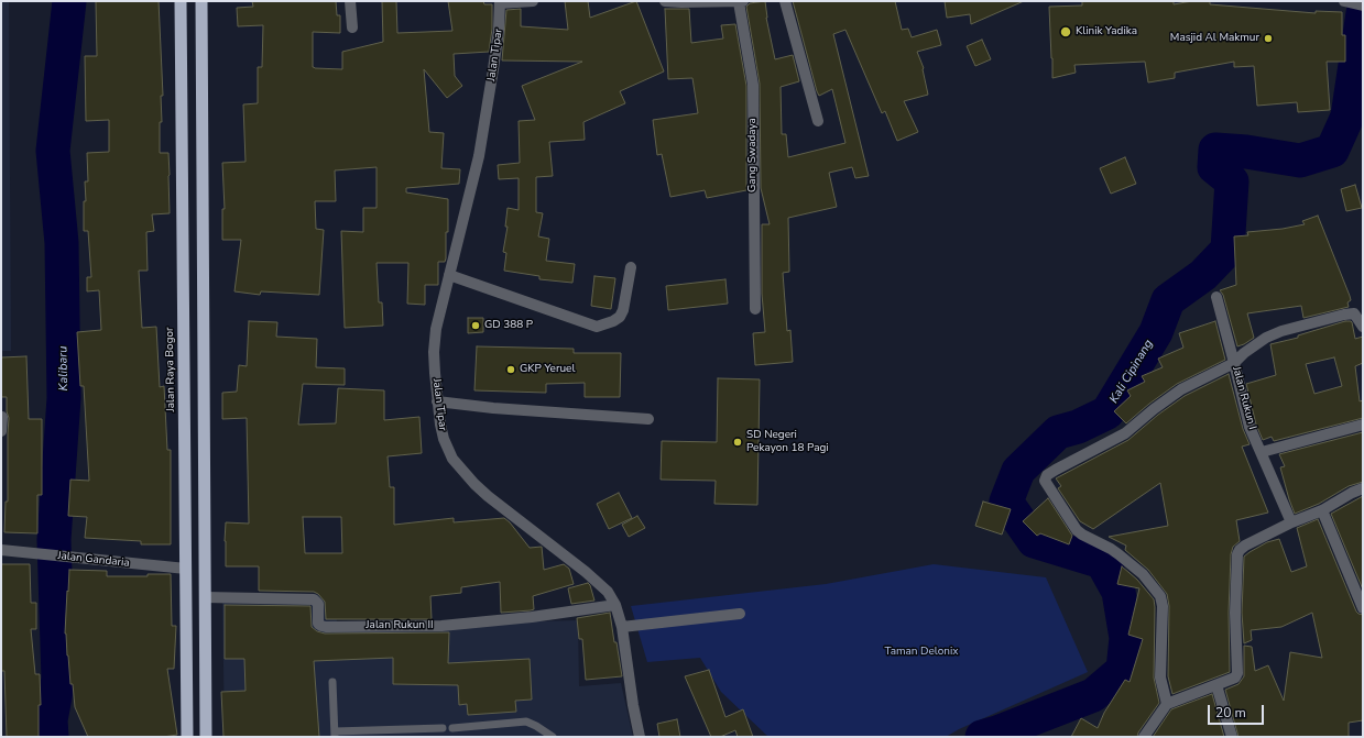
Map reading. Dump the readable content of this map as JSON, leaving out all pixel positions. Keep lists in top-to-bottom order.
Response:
{
  "streets": {
    "highway": ["Jalan Raya Bogor"],
    "street": [
      "Jalan Tipar",
      "Gang Swadaya",
      "Jalan Rukun I",
      "Jalan Gandaria",
      "Jalan Rukun II"
    ]
  },
  "crossings": [
    ["Jalan Tipar", "Jalan Rukun II"],
    ["Jalan Raya Bogor", "Jalan Gandaria"]
  ],
  "water": ["Kalibaru", "Kali Cipinang"],
  "parks": ["Taman Delonix"],
  "places": [
    "Klinik Yadika",
    "Masjid Al Makmur",
    "GD 388 P",
    "GKP Yeruel",
    "SD Negeri Pekayon 18 Pagi"
  ],
  "scale_bar": "20 m"
}
